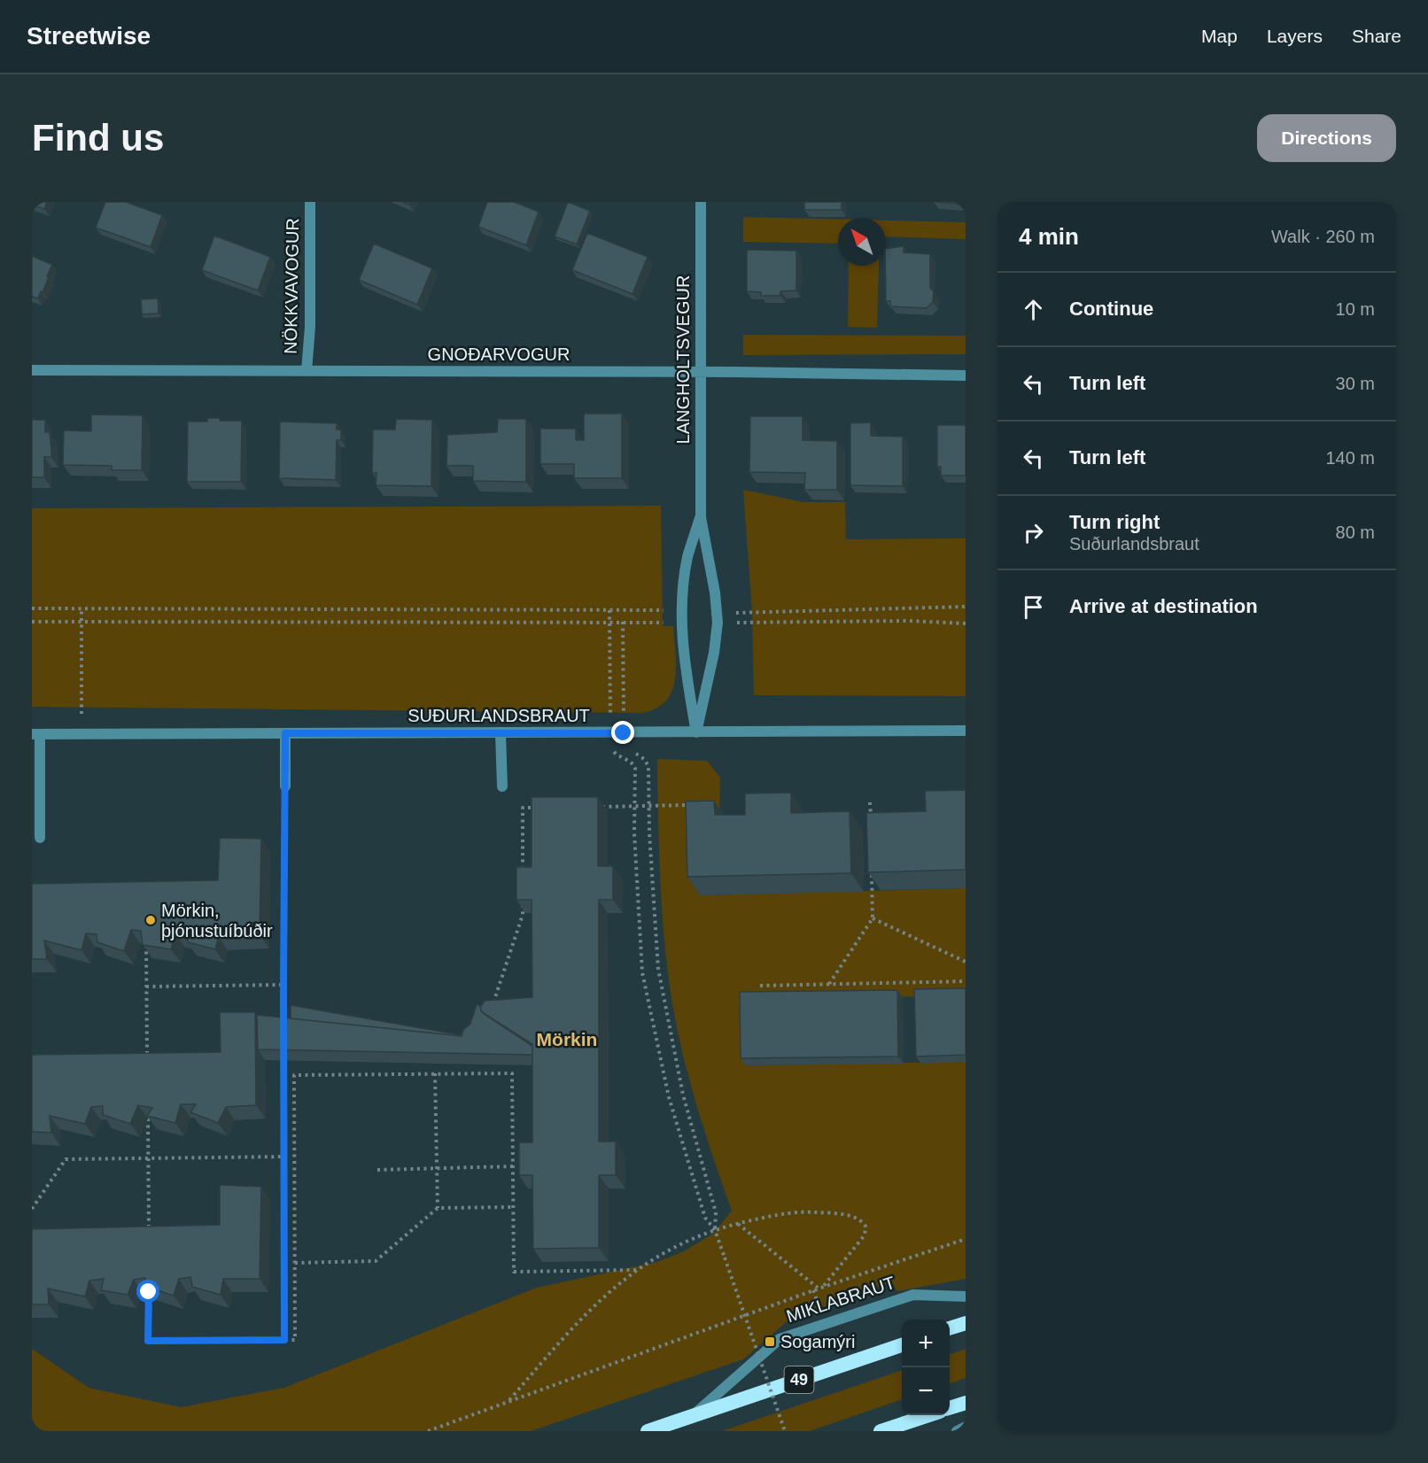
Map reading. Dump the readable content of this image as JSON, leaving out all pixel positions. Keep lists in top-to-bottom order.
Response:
{
  "streets": {
    "highway": ["MIKLABRAUT", "49"],
    "street": [
      "NÖKKVAVOGUR",
      "GNOÐARVOGUR",
      "LANGHOLTSVEGUR",
      "SUÐURLANDSBRAUT"
    ]
  },
  "crossings": [
    ["NÖKKVAVOGUR", "GNOÐARVOGUR"],
    ["GNOÐARVOGUR", "LANGHOLTSVEGUR"],
    ["LANGHOLTSVEGUR", "SUÐURLANDSBRAUT"]
  ],
  "districts": ["Mörkin"],
  "places": {
    "other": ["Mörkin, þjónustuíbúðir"],
    "transit": ["Sogamýri"]
  },
  "north": "top left",
  "page": {
    "header": "Streetwise",
    "nav": ["Map", "Layers", "Share"],
    "buttons": "Directions",
    "title": "Find us",
    "heading": ["4 min", "Walk · 260 m"],
    "list": [
      ["Continue", "10 m"],
      ["Turn left", "30 m"],
      ["Turn left", "140 m"],
      ["Turn right", "Suðurlandsbraut", "80 m"],
      "Arrive at destination"
    ],
    "map_buttons": ["+", "−"]
  }
}
